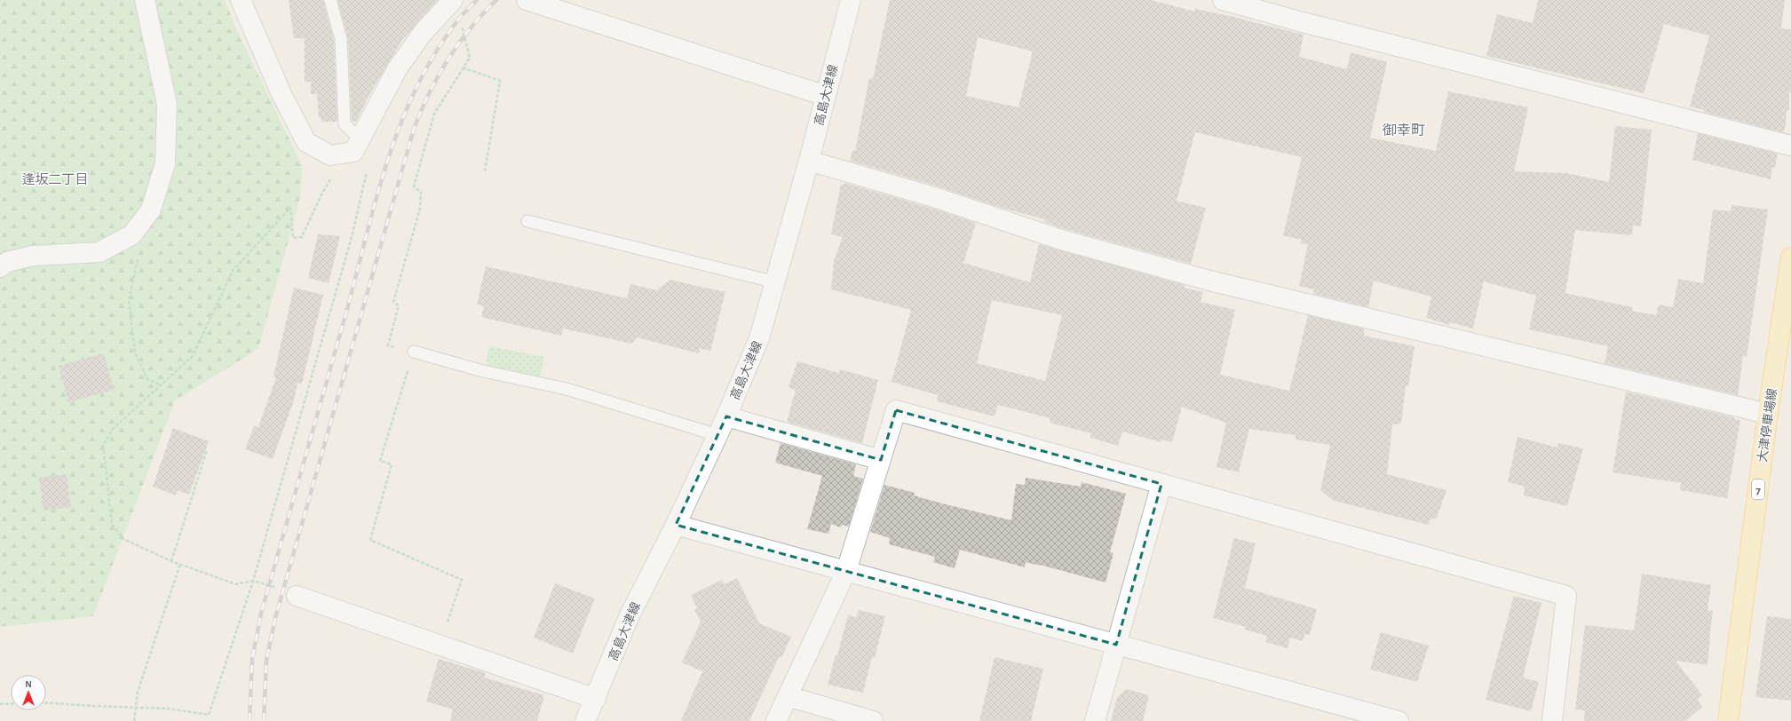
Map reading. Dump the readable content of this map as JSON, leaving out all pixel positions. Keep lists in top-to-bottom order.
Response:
{
  "streets": {
    "main road": ["大津停車場線", "7"],
    "street": ["高島大津線"]
  },
  "districts": ["御幸町", "逢坂二丁目"],
  "north": "top"
}
